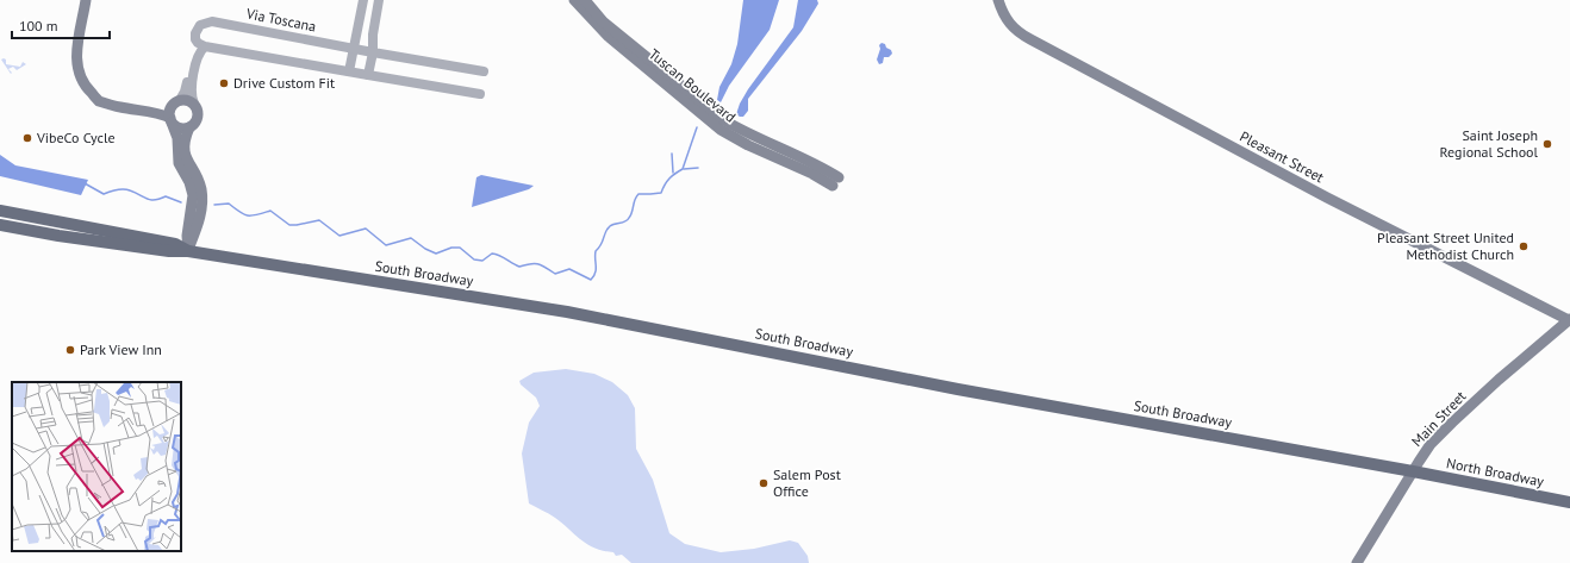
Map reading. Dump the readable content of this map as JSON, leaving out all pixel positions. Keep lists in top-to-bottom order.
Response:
{
  "streets": {
    "main road": [
      "Tuscan Boulevard",
      "Pleasant Street",
      "South Broadway",
      "Main Street",
      "North Broadway"
    ],
    "street": ["Via Toscana"]
  },
  "crossings": [
    ["Pleasant Street", "Main Street"],
    ["South Broadway", "Main Street"],
    ["South Broadway", "North Broadway"],
    ["Main Street", "North Broadway"]
  ],
  "places": [
    "Drive Custom Fit",
    "VibeCo Cycle",
    "Saint Joseph Regional School",
    "Pleasant Street United Methodist Church",
    "Park View Inn",
    "Salem Post Office"
  ],
  "scale_bar": "100 m"
}
